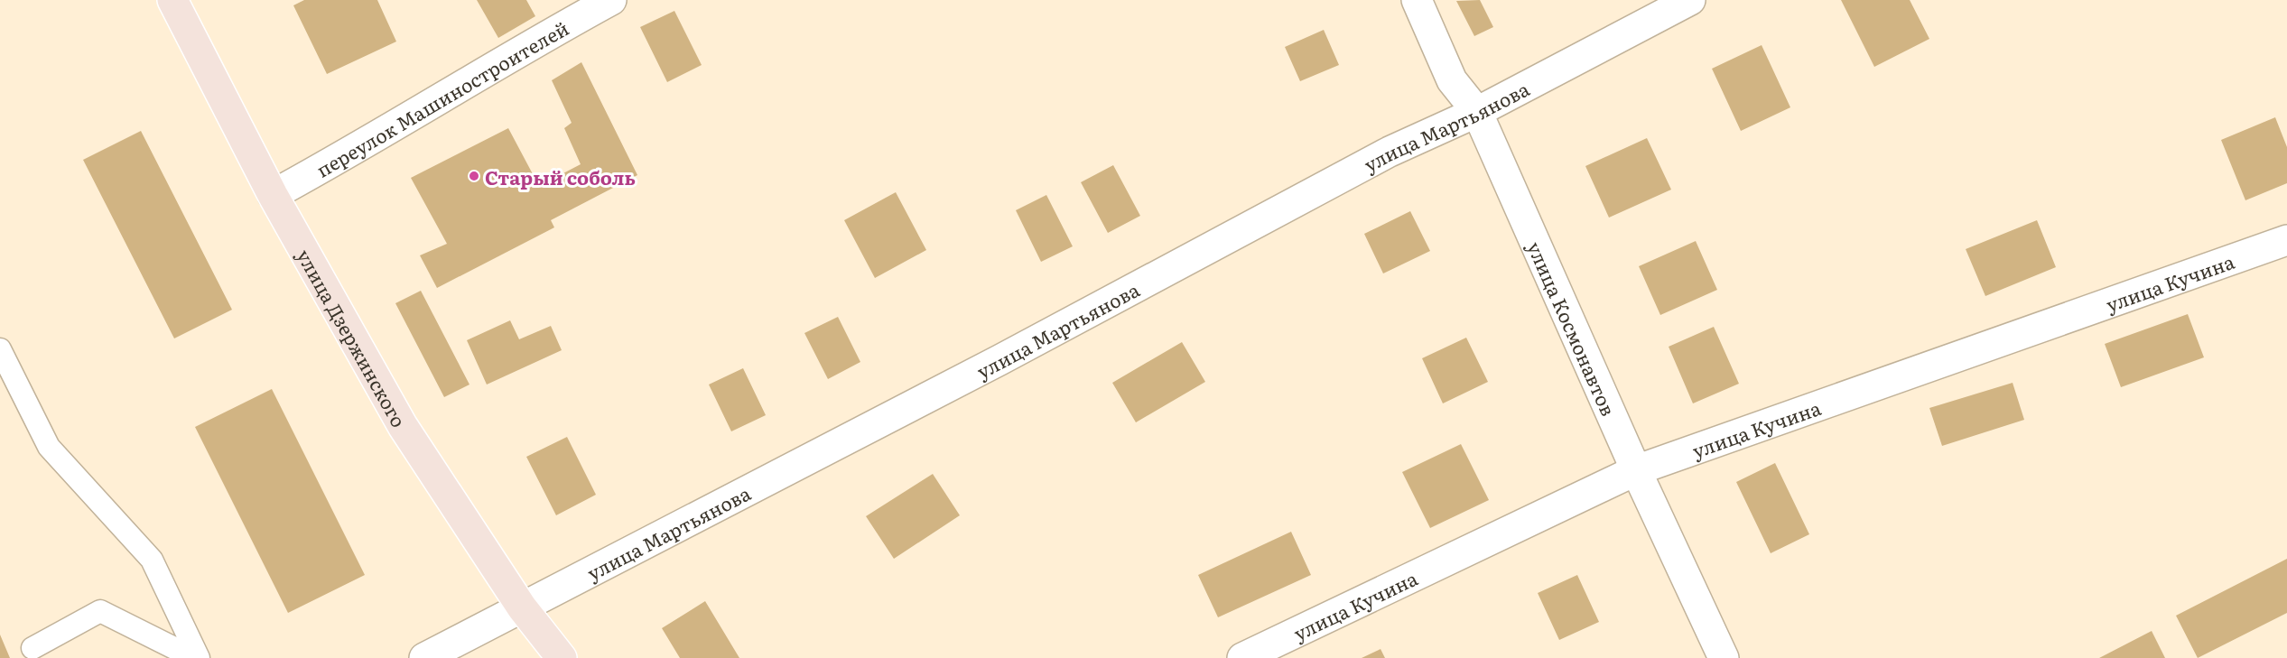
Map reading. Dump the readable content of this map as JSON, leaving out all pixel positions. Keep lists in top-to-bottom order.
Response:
{
  "streets": {
    "main road": ["улица Дзержинского"],
    "street": [
      "переулок Машиностроителей",
      "улица Мартьянова",
      "улица Кучина",
      "улица Космонавтов"
    ]
  },
  "crossings": [
    ["переулок Машиностроителей", "улица Дзержинского"],
    ["улица Мартьянова", "улица Космонавтов"],
    ["улица Мартьянова", "улица Дзержинского"],
    ["улица Кучина", "улица Космонавтов"]
  ],
  "places": ["Старый соболь"]
}
